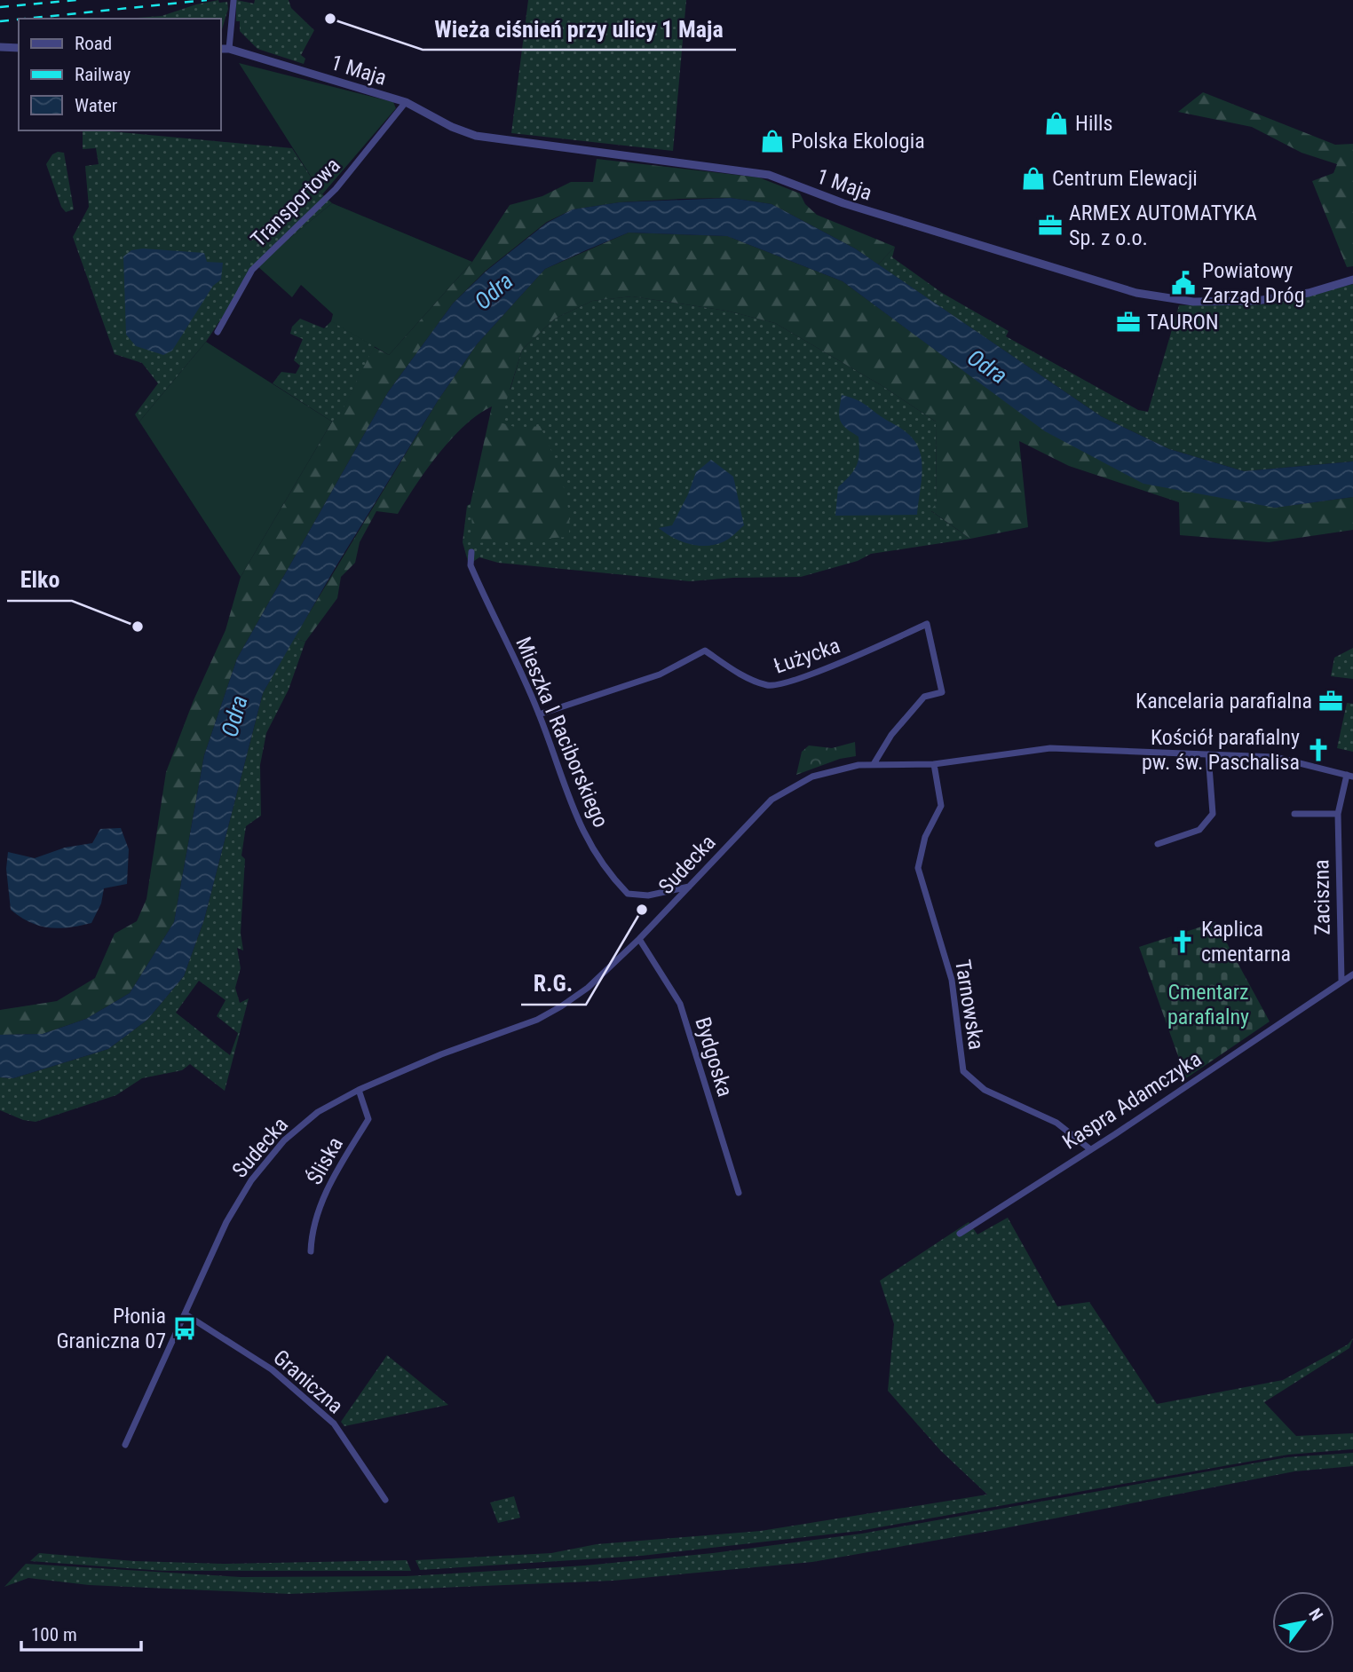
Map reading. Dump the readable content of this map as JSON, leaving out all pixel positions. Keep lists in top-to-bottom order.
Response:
{
  "streets": {
    "street": [
      "1 Maja",
      "Transportowa",
      "Łużycka",
      "Mieszka I Raciborskiego",
      "Sudecka",
      "Zaciszna",
      "Tarnowska",
      "Bydgoska",
      "Kaspra Adamczyka",
      "Śliska",
      "Graniczna"
    ]
  },
  "crossings": [
    ["1 Maja", "Transportowa"],
    ["Łużycka", "Mieszka I Raciborskiego"],
    ["Łużycka", "Sudecka"],
    ["Mieszka I Raciborskiego", "Sudecka"],
    ["Sudecka", "Zaciszna"],
    ["Sudecka", "Tarnowska"],
    ["Sudecka", "Bydgoska"],
    ["Sudecka", "Śliska"],
    ["Sudecka", "Graniczna"],
    ["Zaciszna", "Kaspra Adamczyka"],
    ["Tarnowska", "Kaspra Adamczyka"]
  ],
  "water": ["Odra"],
  "parks": ["Cmentarz parafialny"],
  "places": {
    "other": ["Wieża ciśnień przy ulicy 1 Maja", "Elko", "R.G."],
    "shop": ["Hills", "Polska Ekologia", "Centrum Elewacji"],
    "office": ["ARMEX AUTOMATYKA Sp. z o.o.", "TAURON", "Kancelaria parafialna"],
    "public building": ["Powiatowy Zarząd Dróg"],
    "church": ["Kościół parafialny pw. św. Paschalisa", "Kaplica cmentarna"],
    "bus stop": ["Płonia Graniczna 07"]
  },
  "legend": ["Road", "Railway", "Water"],
  "scale_bar": "100 m",
  "north": "top right"
}
